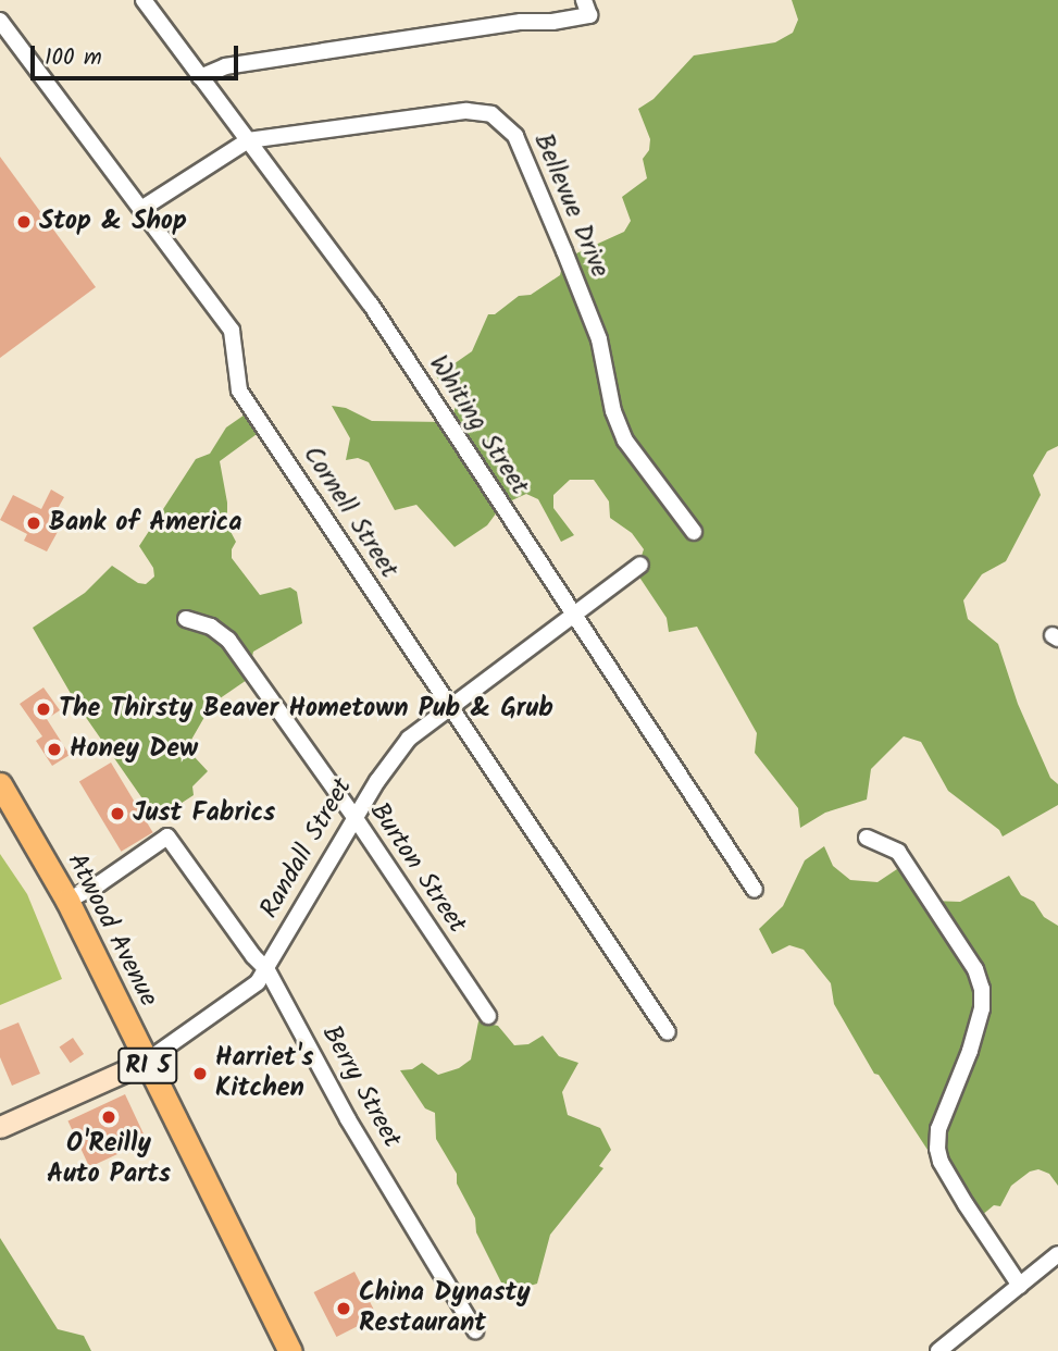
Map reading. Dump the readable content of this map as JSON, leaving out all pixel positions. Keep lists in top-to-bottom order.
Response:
{
  "streets": {
    "main road": ["Atwood Avenue", "RI 5"],
    "street": [
      "Bellevue Drive",
      "Whiting Street",
      "Cornell Street",
      "Randall Street",
      "Burton Street",
      "Berry Street"
    ]
  },
  "crossings": [
    ["Bellevue Drive", "Whiting Street"],
    ["Bellevue Drive", "Cornell Street"],
    ["Whiting Street", "Randall Street"],
    ["Cornell Street", "Randall Street"],
    ["Randall Street", "Burton Street"],
    ["Randall Street", "Atwood Avenue"],
    ["Randall Street", "Berry Street"],
    ["Atwood Avenue", "Berry Street"]
  ],
  "places": [
    "Stop & Shop",
    "Bank of America",
    "The Thirsty Beaver Hometown Pub & Grub",
    "Honey Dew",
    "Just Fabrics",
    "Harriet's Kitchen",
    "O'Reilly Auto Parts",
    "China Dynasty Restaurant"
  ],
  "scale_bar": "100 m"
}
